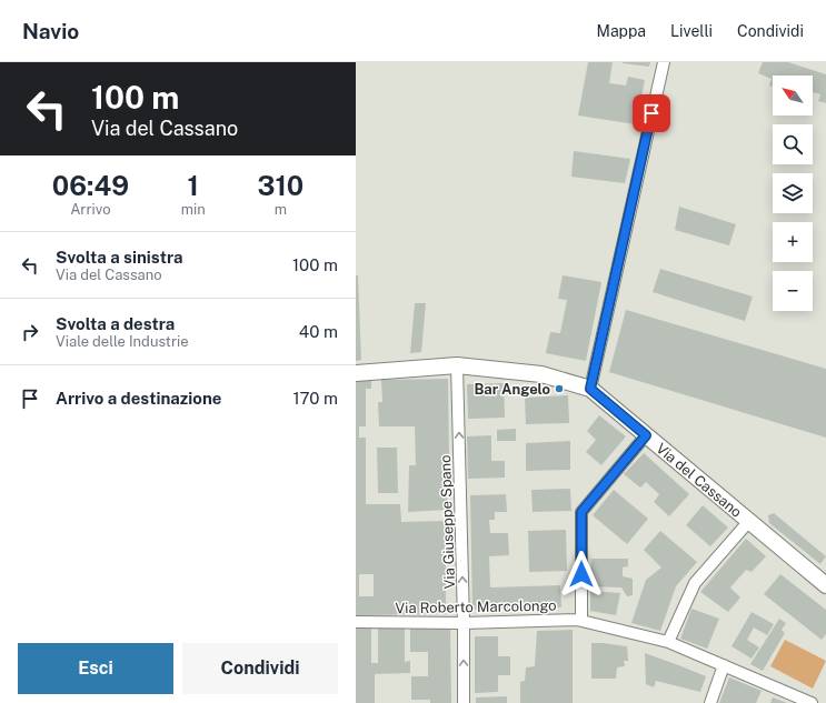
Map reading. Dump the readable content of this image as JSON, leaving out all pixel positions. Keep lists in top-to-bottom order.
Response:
{
  "streets": {
    "main road": ["Via del Cassano"],
    "street": ["Via Giuseppe Spano", "Via Roberto Marcolongo"]
  },
  "crossings": [
    ["Via del Cassano", "Via Giuseppe Spano"],
    ["Via Giuseppe Spano", "Via Roberto Marcolongo"]
  ],
  "one_way": ["Via Giuseppe Spano"],
  "places": ["Bar Angelo"],
  "north": "top left",
  "page": {
    "header": "Navio",
    "nav": ["Mappa", "Livelli", "Condividi"],
    "turn": ["100 m", "Via del Cassano"],
    "map_buttons": ["+", "−"],
    "eta": [
      "06:49",
      "Arrivo",
      "1",
      "min",
      "310",
      "m"
    ],
    "list": [
      {
        "name": "Svolta a sinistra",
        "note": "Via del Cassano",
        "value": "100 m"
      },
      {
        "name": "Svolta a destra",
        "note": "Viale delle Industrie",
        "value": "40 m"
      },
      {
        "name": "Arrivo a destinazione",
        "value": "170 m"
      }
    ],
    "buttons": ["Esci", "Condividi"]
  }
}
